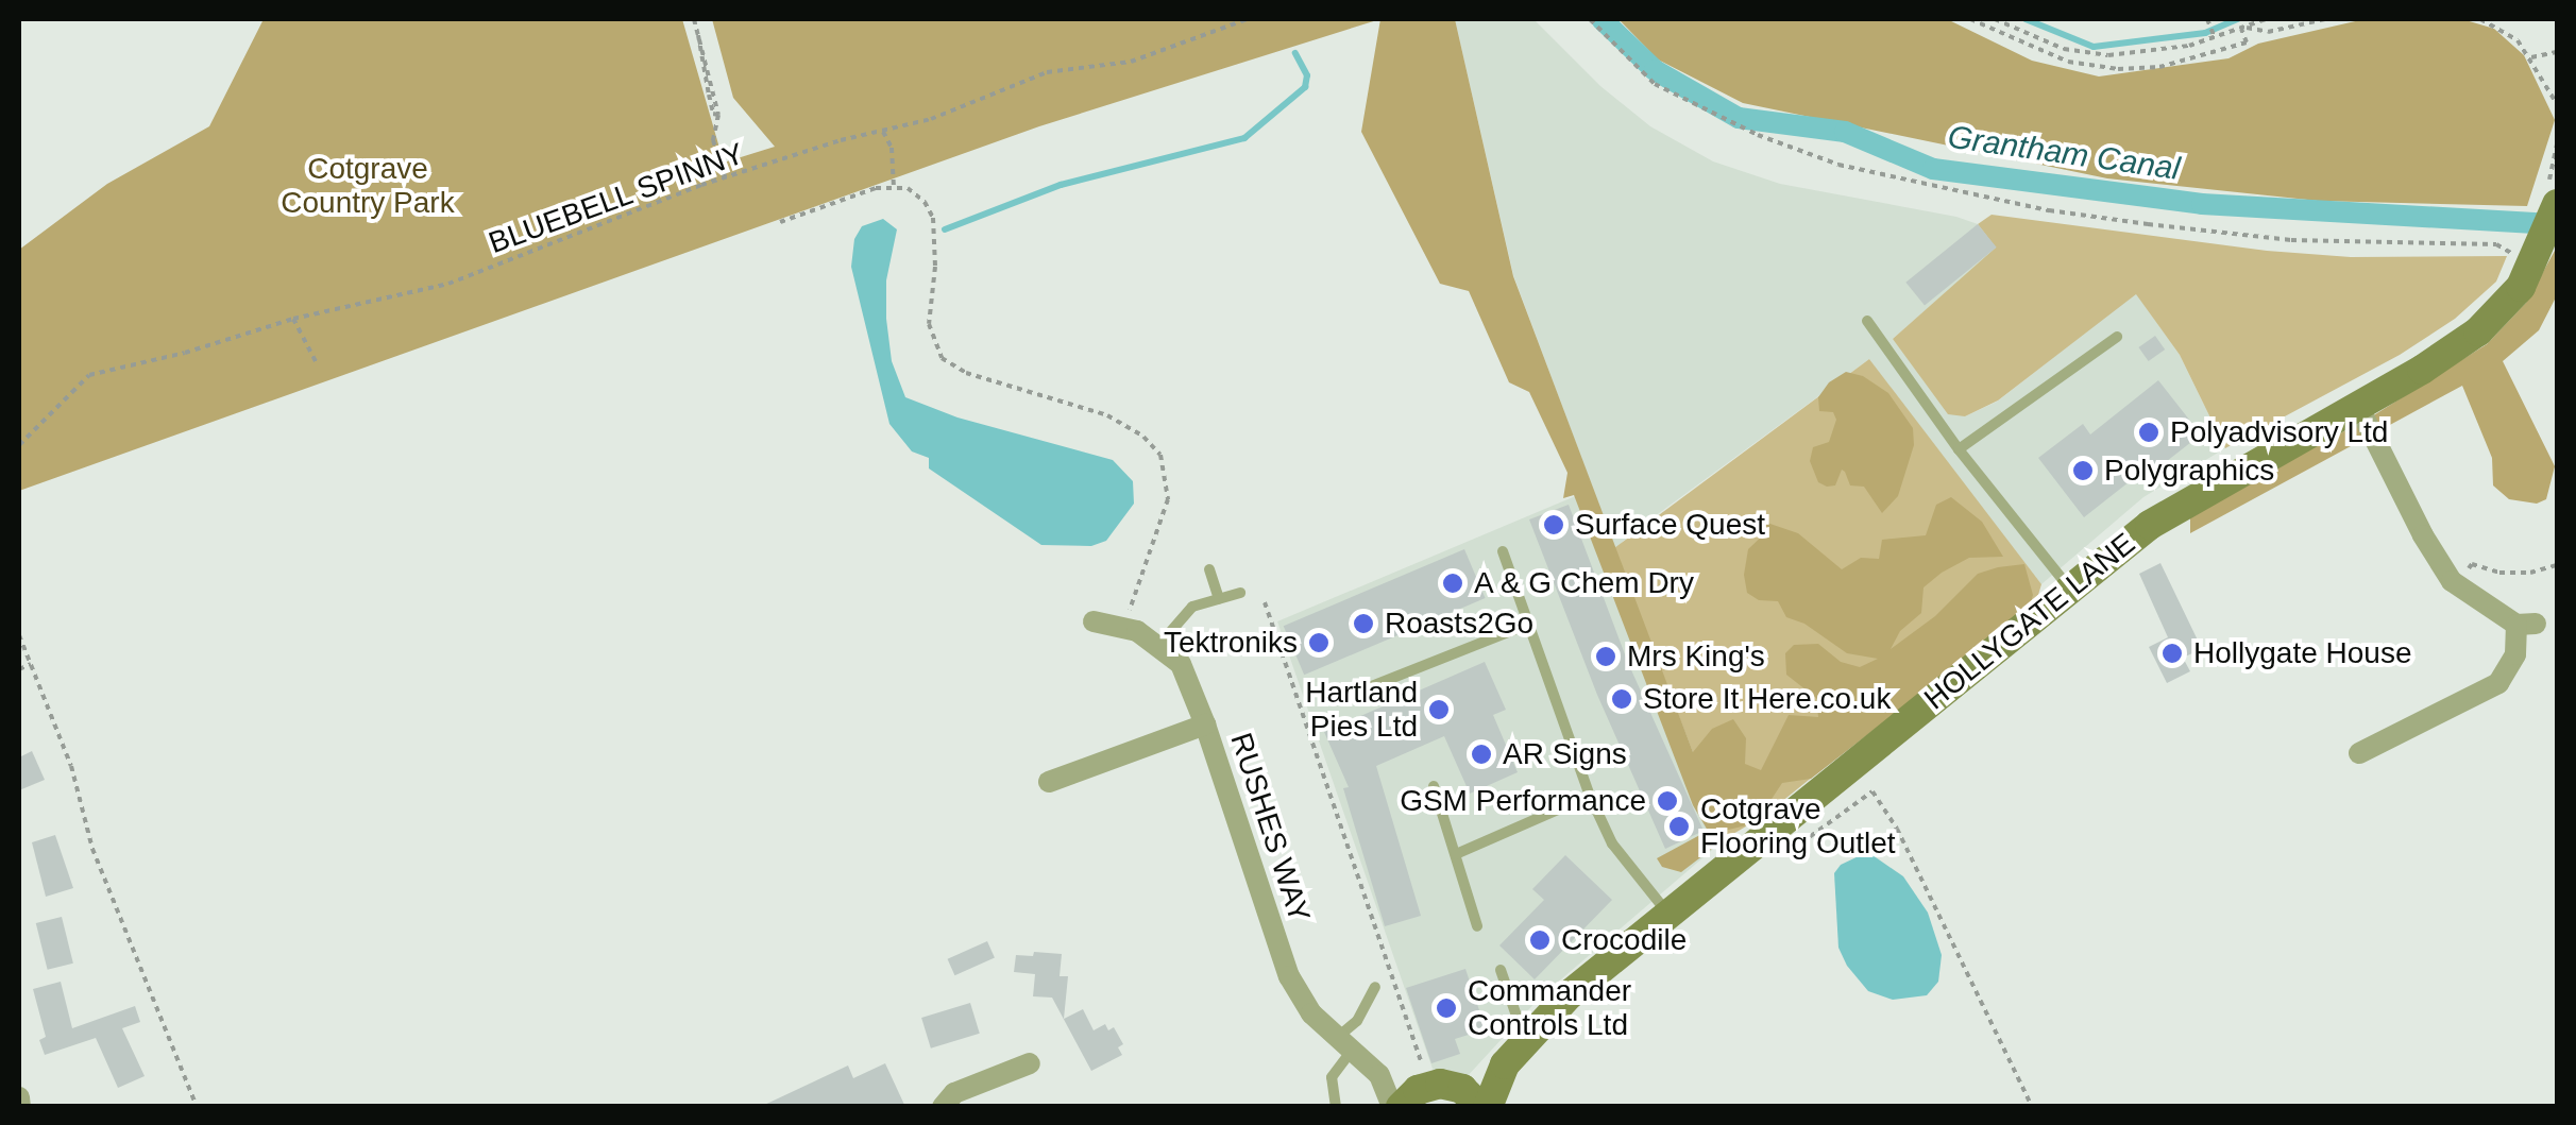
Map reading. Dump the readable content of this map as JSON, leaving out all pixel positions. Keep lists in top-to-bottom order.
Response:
{
  "streets": {
    "street": ["HOLLYGATE LANE", "RUSHES WAY"],
    "path": ["BLUEBELL SPINNY"]
  },
  "water": ["Grantham Canal"],
  "parks": ["Cotgrave Country Park"],
  "places": [
    "Polyadvisory Ltd",
    "Polygraphics",
    "Surface Quest",
    "A & G Chem Dry",
    "Roasts2Go",
    "Tektroniks",
    "Hollygate House",
    "Mrs King's",
    "Store It Here.co.uk",
    "Hartland Pies Ltd",
    "AR Signs",
    "GSM Performance",
    "Cotgrave Flooring Outlet",
    "Crocodile",
    "Commander Controls Ltd"
  ]
}
